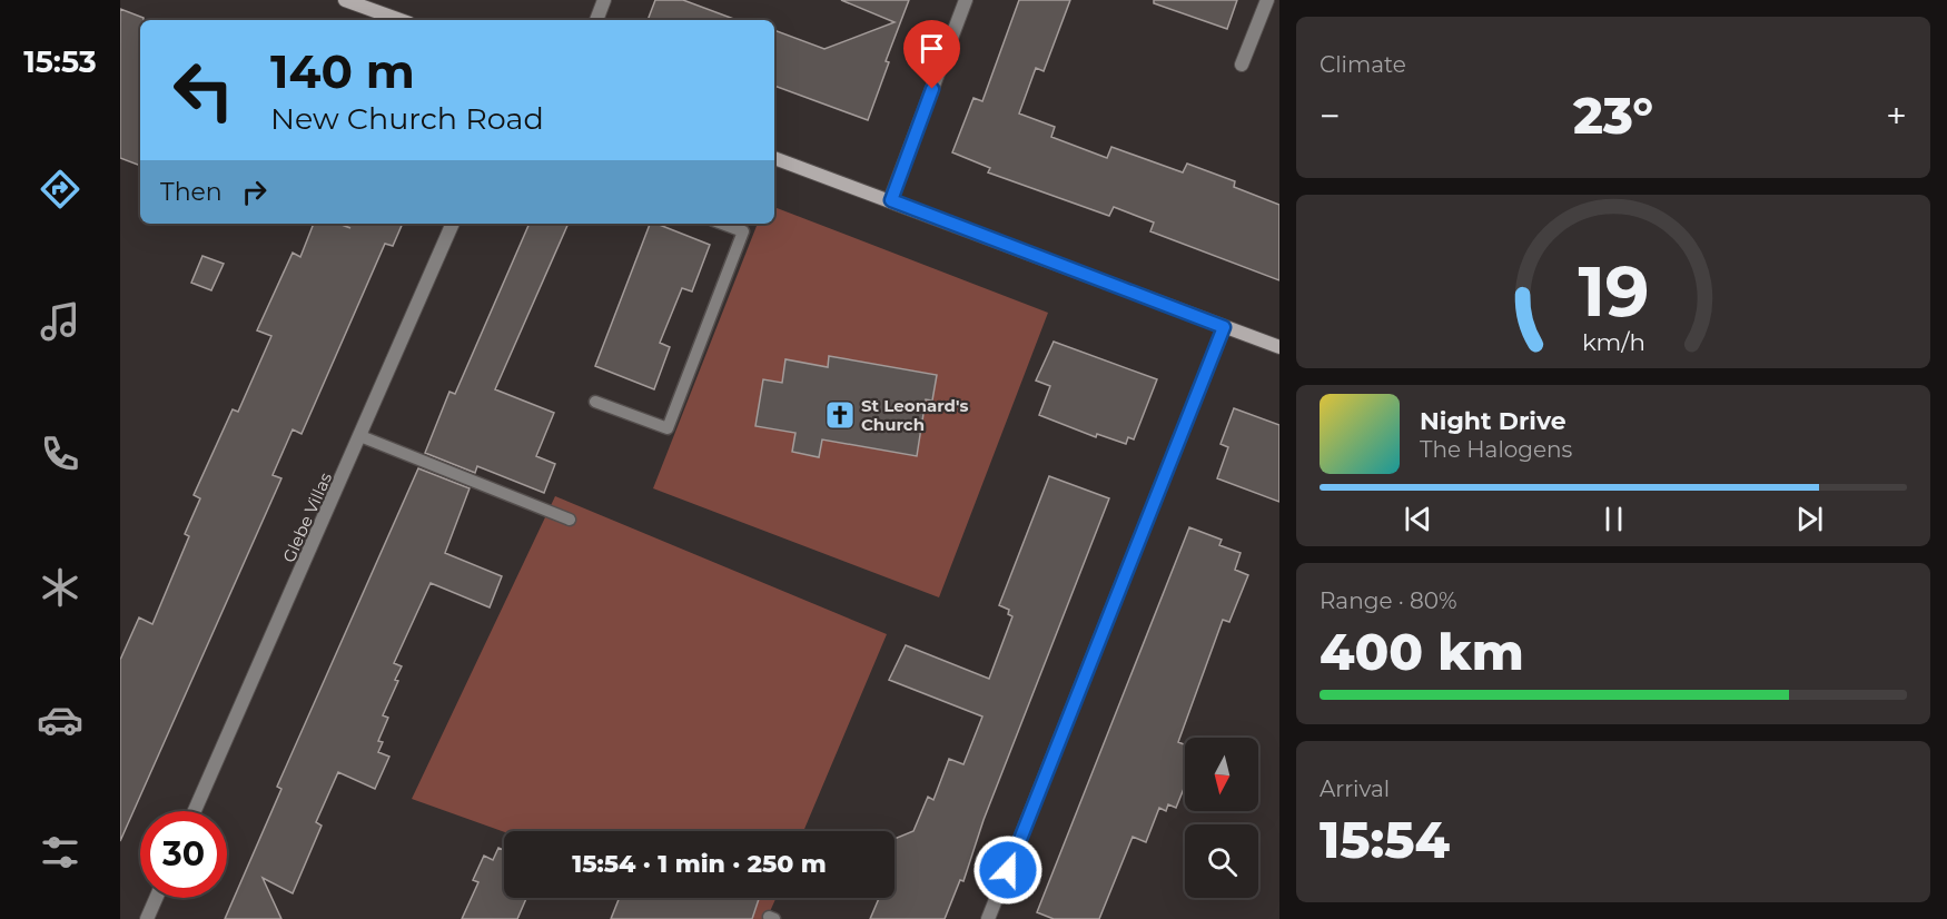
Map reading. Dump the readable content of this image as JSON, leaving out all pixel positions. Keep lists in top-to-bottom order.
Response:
{
  "streets": {
    "street": ["Glebe Villas"]
  },
  "places": {
    "church": ["St Leonard's Church"]
  },
  "north": "bottom",
  "page": {
    "tabs": "15:53",
    "tile": [
      "Climate",
      ["Range · 80%", "400 km"],
      ["Arrival", "15:54"]
    ],
    "turn": ["140 m", "New Church Road"],
    "heat": ["−", "23°", "+"],
    "then": "Then",
    "song": ["Night Drive", "The Halogens"],
    "limit": "30",
    "trip": "15:54 · 1 min · 250 m",
    "gauge": ["19", "km/h"]
  }
}
